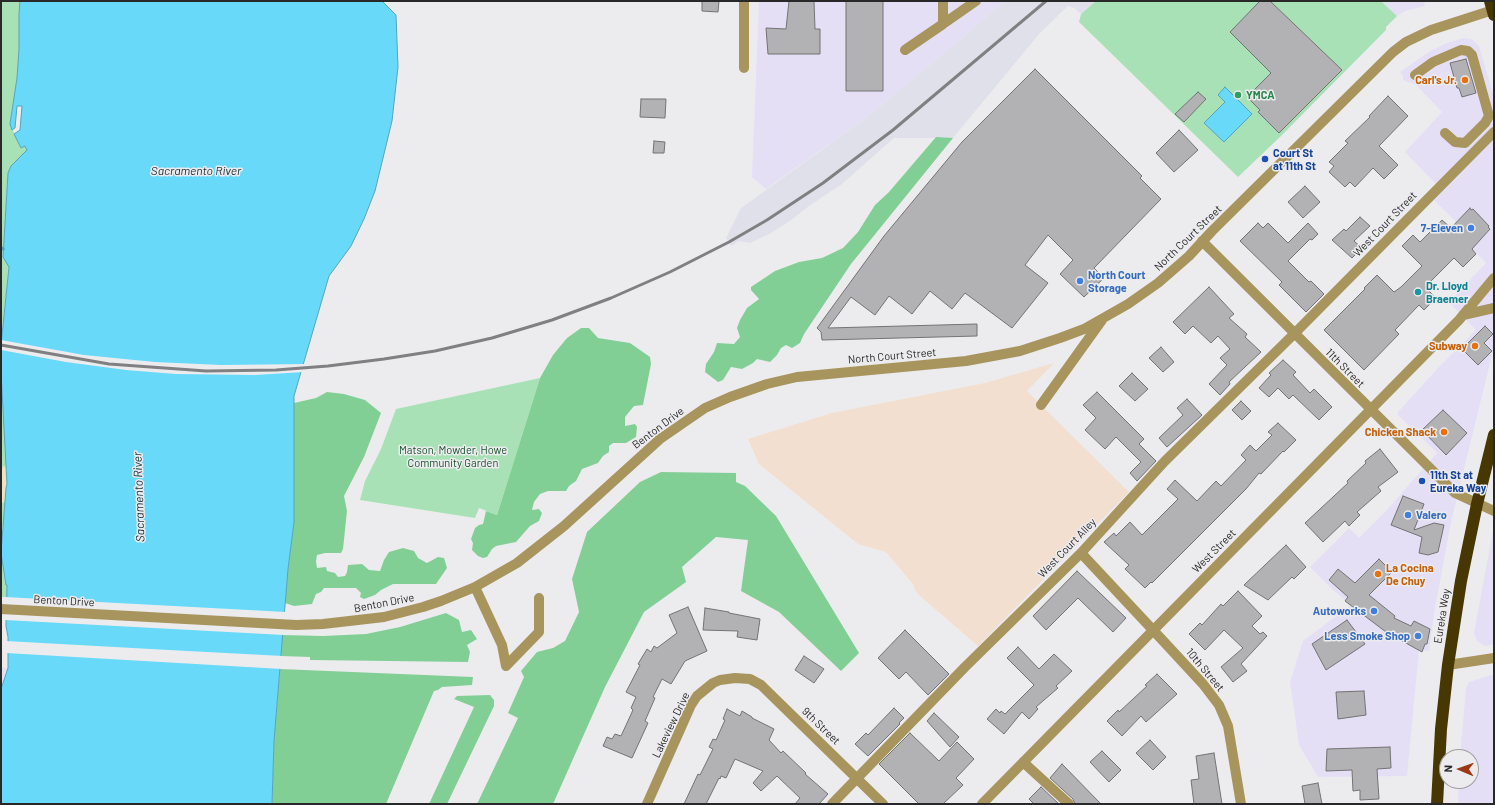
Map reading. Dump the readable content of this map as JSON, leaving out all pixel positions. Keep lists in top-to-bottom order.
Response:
{
  "streets": {
    "highway": ["Eureka Way"],
    "street": [
      "West Court Street",
      "North Court Street",
      "11th Street",
      "Benton Drive",
      "West Court Alley",
      "West Street",
      "10th Street",
      "Lakeview Drive",
      "9th Street"
    ]
  },
  "crossings": [
    ["West Court Street", "11th Street"],
    ["West Court Street", "West Court Alley"],
    ["North Court Street", "11th Street"],
    ["North Court Street", "Benton Drive"],
    ["11th Street", "West Court Alley"],
    ["11th Street", "West Street"],
    ["11th Street", "Eureka Way"],
    ["West Court Alley", "10th Street"],
    ["West Court Alley", "9th Street"],
    ["West Street", "10th Street"],
    ["Lakeview Drive", "9th Street"]
  ],
  "water": ["Sacramento River"],
  "parks": ["Matson, Mowder, Howe Community Garden"],
  "places": [
    "Carl's Jr.",
    "YMCA",
    "Court St at 11th St",
    "7-Eleven",
    "North Court Storage",
    "Dr. Lloyd Braemer",
    "Subway",
    "Chicken Shack",
    "11th St at Eureka Way",
    "Valero",
    "La Cocina De Chuy",
    "Autoworks",
    "Less Smoke Shop"
  ],
  "north": "left"
}
